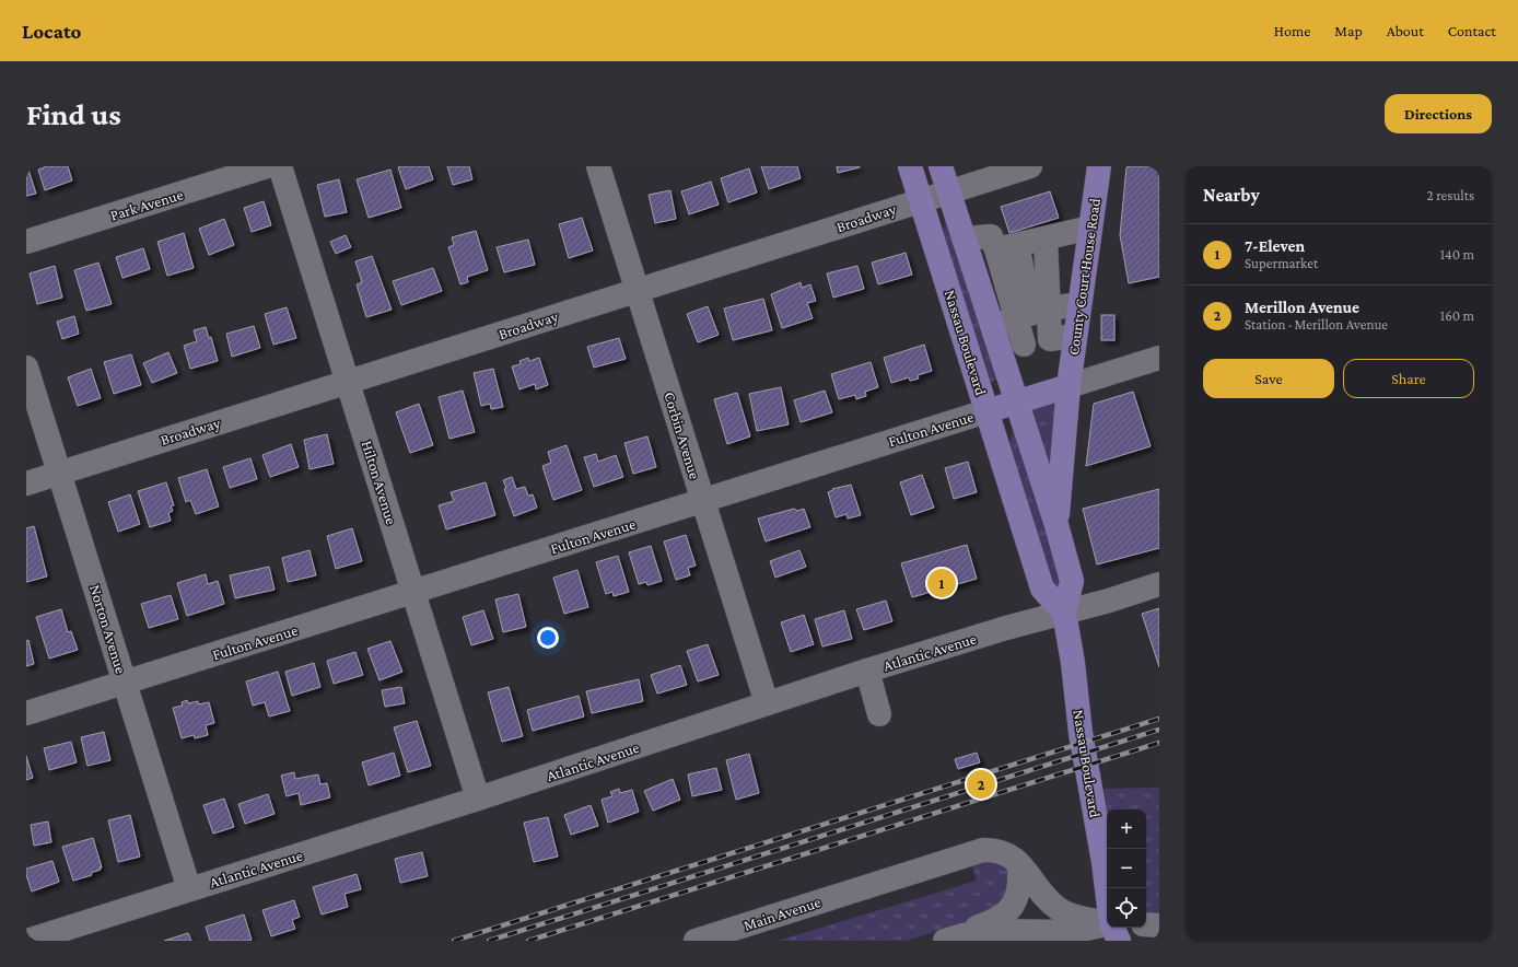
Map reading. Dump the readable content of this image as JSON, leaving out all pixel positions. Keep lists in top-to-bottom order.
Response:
{
  "streets": {
    "main road": ["County Court House Road", "Nassau Boulevard", "Fulton Avenue"],
    "street": [
      "Park Avenue",
      "Broadway",
      "Corbin Avenue",
      "Hilton Avenue",
      "Norton Avenue",
      "Atlantic Avenue",
      "Main Avenue"
    ]
  },
  "crossings": [
    ["Broadway", "Nassau Boulevard"],
    ["Broadway", "Corbin Avenue"],
    ["Broadway", "Hilton Avenue"],
    ["Broadway", "Norton Avenue"],
    ["County Court House Road", "Nassau Boulevard"],
    ["County Court House Road", "Fulton Avenue"],
    ["Nassau Boulevard", "Fulton Avenue"],
    ["Nassau Boulevard", "Atlantic Avenue"],
    ["Fulton Avenue", "Corbin Avenue"],
    ["Fulton Avenue", "Hilton Avenue"],
    ["Fulton Avenue", "Norton Avenue"],
    ["Corbin Avenue", "Atlantic Avenue"],
    ["Hilton Avenue", "Atlantic Avenue"],
    ["Norton Avenue", "Atlantic Avenue"]
  ],
  "page": {
    "header": "Locato",
    "nav": [
      "Home",
      "Map",
      "About",
      "Contact"
    ],
    "buttons": [
      "Directions",
      ["Save", "Share"]
    ],
    "title": "Find us",
    "heading": ["Nearby", "2 results"],
    "list": [
      {
        "mark": "1",
        "name": "7-Eleven",
        "note": "Supermarket",
        "value": "140 m"
      },
      {
        "mark": "2",
        "name": "Merillon Avenue",
        "note": "Station · Merillon Avenue",
        "value": "160 m"
      }
    ],
    "pins": ["1", "2"],
    "map_buttons": ["+", "−"]
  }
}
